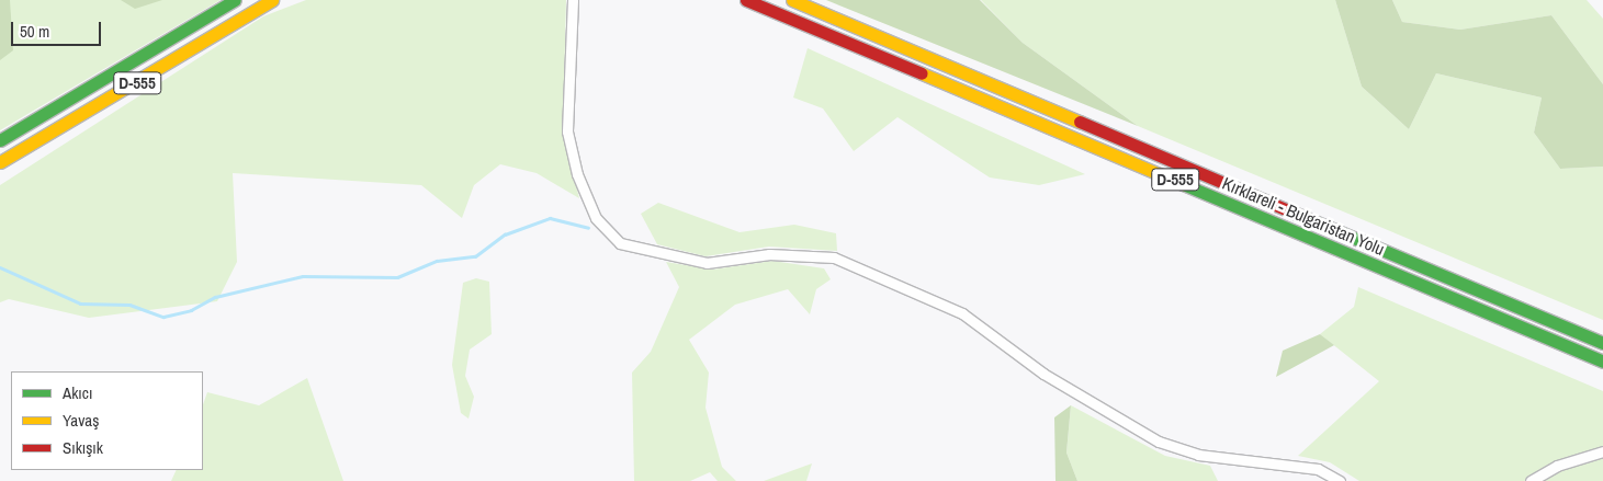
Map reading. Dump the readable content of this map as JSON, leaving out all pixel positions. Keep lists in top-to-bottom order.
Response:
{
  "streets": {
    "highway": ["D-555", "Kırklareli - Bulgaristan Yolu"]
  },
  "legend": ["Akıcı", "Yavaş", "Sıkışık"],
  "scale_bar": "50 m"
}
